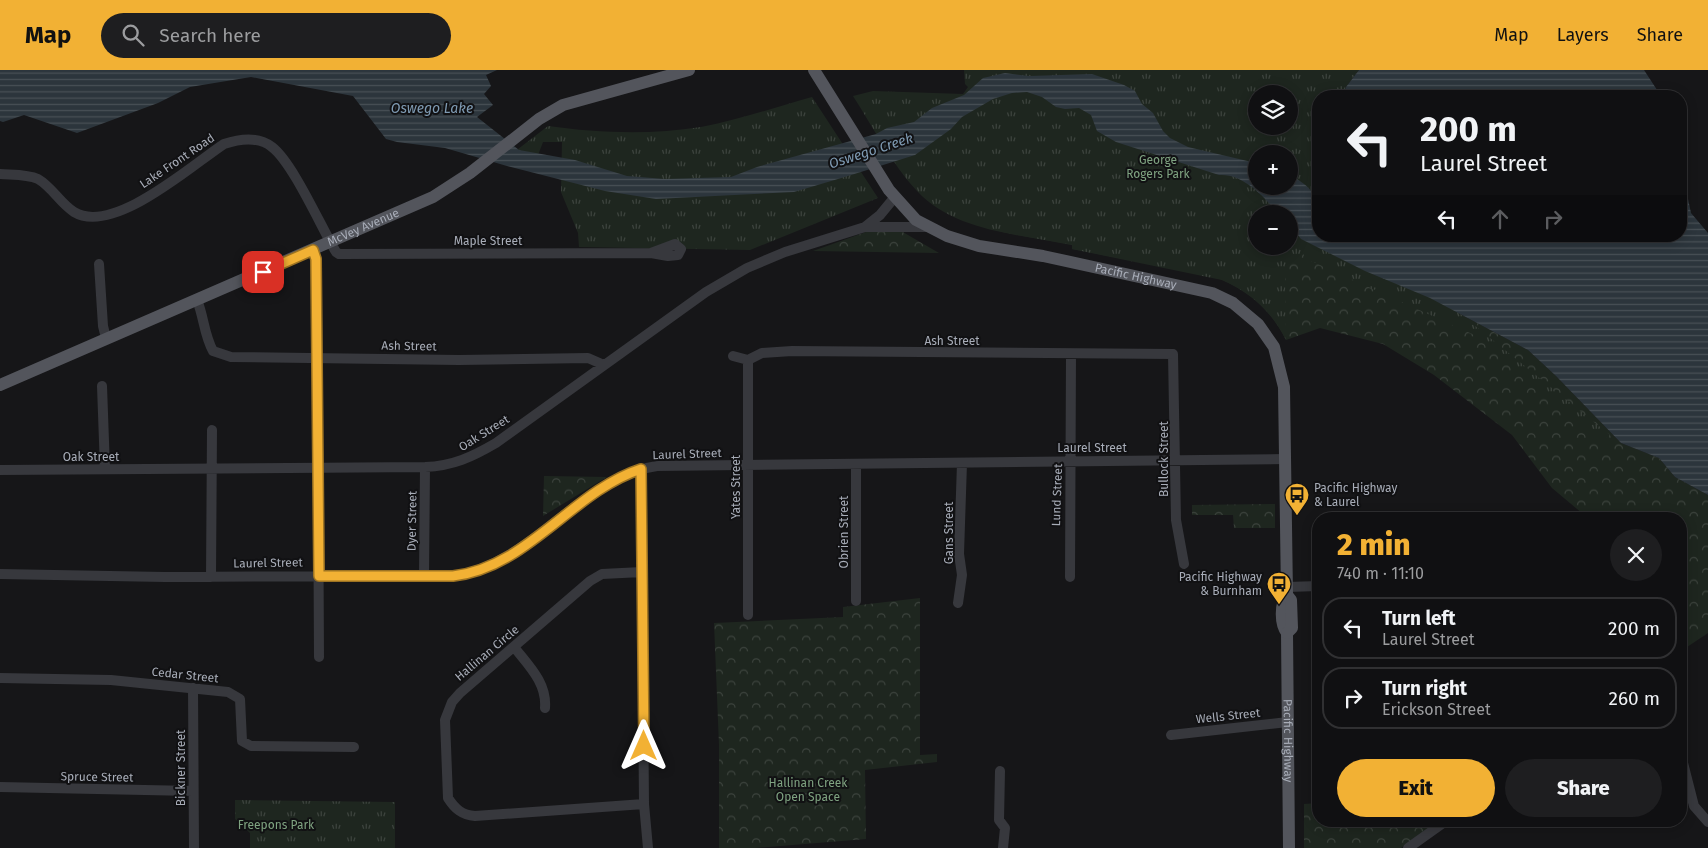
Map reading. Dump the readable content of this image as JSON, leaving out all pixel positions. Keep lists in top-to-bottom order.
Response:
{
  "streets": {
    "main road": ["McVey Avenue", "Pacific Highway"],
    "street": [
      "Lake Front Road",
      "Maple Street",
      "Ash Street",
      "Oak Street",
      "Laurel Street",
      "Bullock Street",
      "Yates Street",
      "Lund Street",
      "Dyer Street",
      "Obrien Street",
      "Gans Street",
      "Hallinan Circle",
      "Cedar Street",
      "Wells Street",
      "Bickner Street",
      "Spruce Street"
    ]
  },
  "crossings": [
    ["Lake Front Road", "McVey Avenue"],
    ["Lake Front Road", "Maple Street"],
    ["McVey Avenue", "Maple Street"],
    ["McVey Avenue", "Ash Street"],
    ["Pacific Highway", "Oak Street"],
    ["Pacific Highway", "Laurel Street"],
    ["Pacific Highway", "Wells Street"],
    ["Ash Street", "Oak Street"],
    ["Ash Street", "Bullock Street"],
    ["Ash Street", "Yates Street"],
    ["Ash Street", "Lund Street"],
    ["Oak Street", "Dyer Street"],
    ["Laurel Street", "Bullock Street"],
    ["Laurel Street", "Yates Street"],
    ["Laurel Street", "Lund Street"],
    ["Laurel Street", "Dyer Street"],
    ["Laurel Street", "Obrien Street"],
    ["Laurel Street", "Gans Street"],
    ["Cedar Street", "Bickner Street"],
    ["Bickner Street", "Spruce Street"]
  ],
  "water": ["Oswego Lake", "Oswego Creek"],
  "parks": ["George Rogers Park", "Hallinan Creek Open Space", "Freepons Park"],
  "places": {
    "bus stop": ["Pacific Highway & Laurel", "Pacific Highway & Burnham"]
  },
  "page": {
    "header": "Map",
    "search": "Search here",
    "nav": ["Map", "Layers", "Share"],
    "map_buttons": ["+", "−"],
    "turn": ["200 m", "Laurel Street"],
    "heading": ["2 min", "740 m · 11:10"],
    "list": [
      {
        "name": "Turn left",
        "note": "Laurel Street",
        "value": "200 m"
      },
      {
        "name": "Turn right",
        "note": "Erickson Street",
        "value": "260 m"
      }
    ],
    "buttons": ["Exit", "Share"]
  }
}
